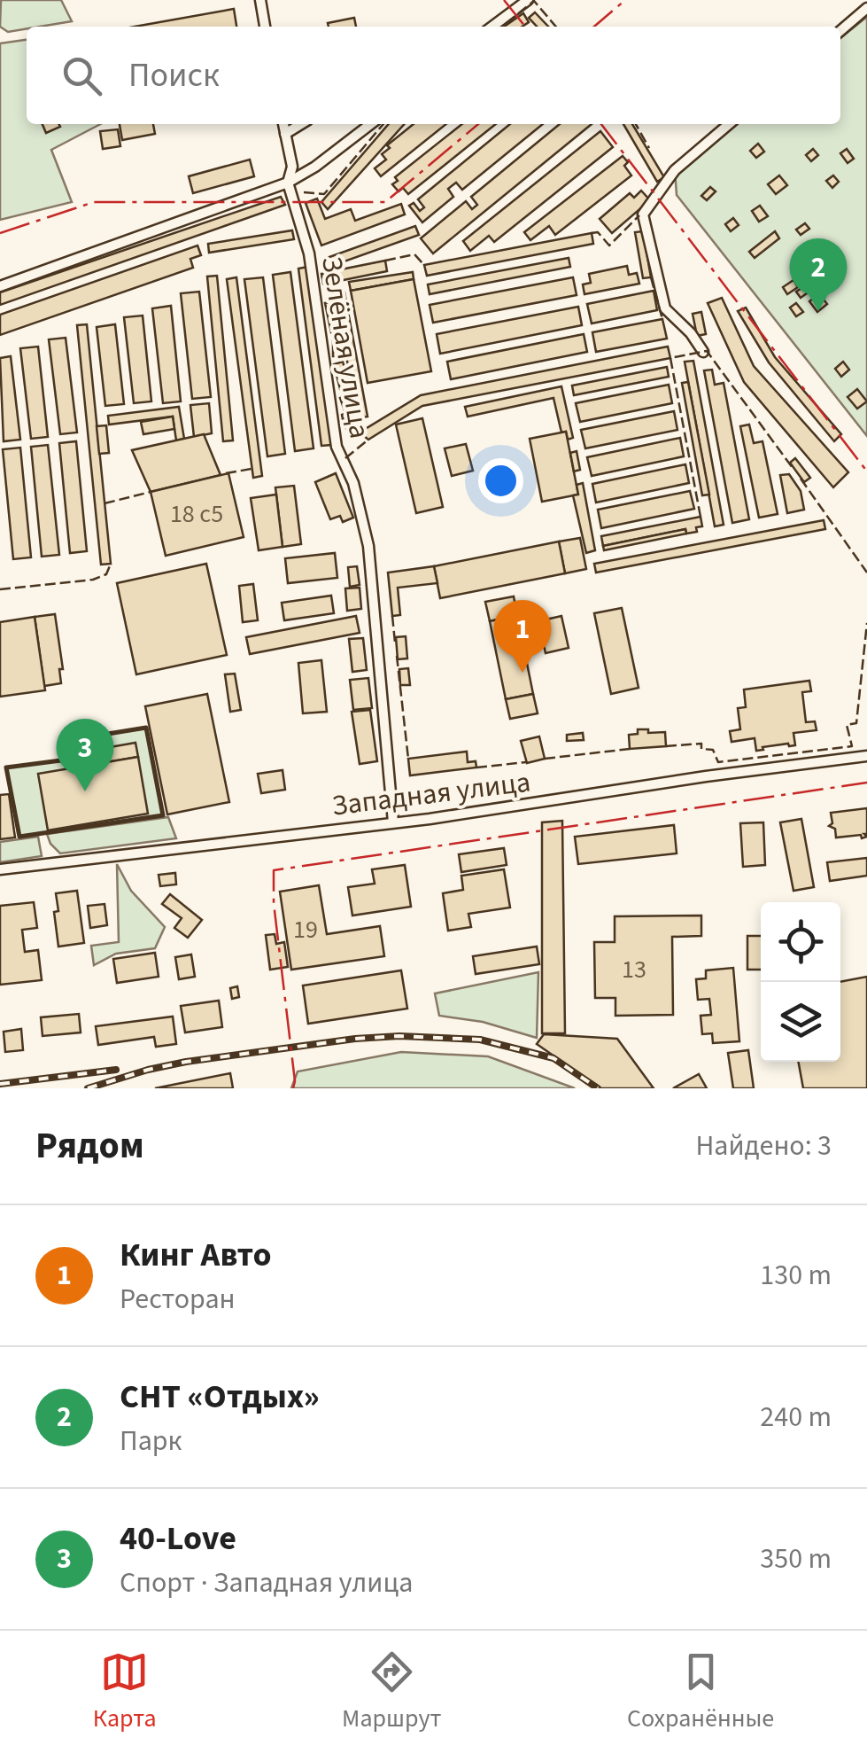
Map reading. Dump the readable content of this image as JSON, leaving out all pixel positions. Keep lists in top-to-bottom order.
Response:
{
  "streets": {
    "street": ["Зелёная улица", "Западная улица"]
  },
  "crossings": [
    ["Зелёная улица", "Западная улица"]
  ],
  "house_numbers": ["18 с5", "19", "13"],
  "page": {
    "search": "Поиск",
    "pins": ["2", "1", "3"],
    "heading": ["Рядом", "Найдено: 3"],
    "list": [
      {
        "mark": "1",
        "name": "Кинг Авто",
        "note": "Ресторан",
        "value": "130 m"
      },
      {
        "mark": "2",
        "name": "СНТ «Отдых»",
        "note": "Парк",
        "value": "240 m"
      },
      {
        "mark": "3",
        "name": "40-Love",
        "note": "Спорт · Западная улица",
        "value": "350 m"
      }
    ],
    "nav": ["Карта", "Маршрут", "Сохранённые"]
  }
}
